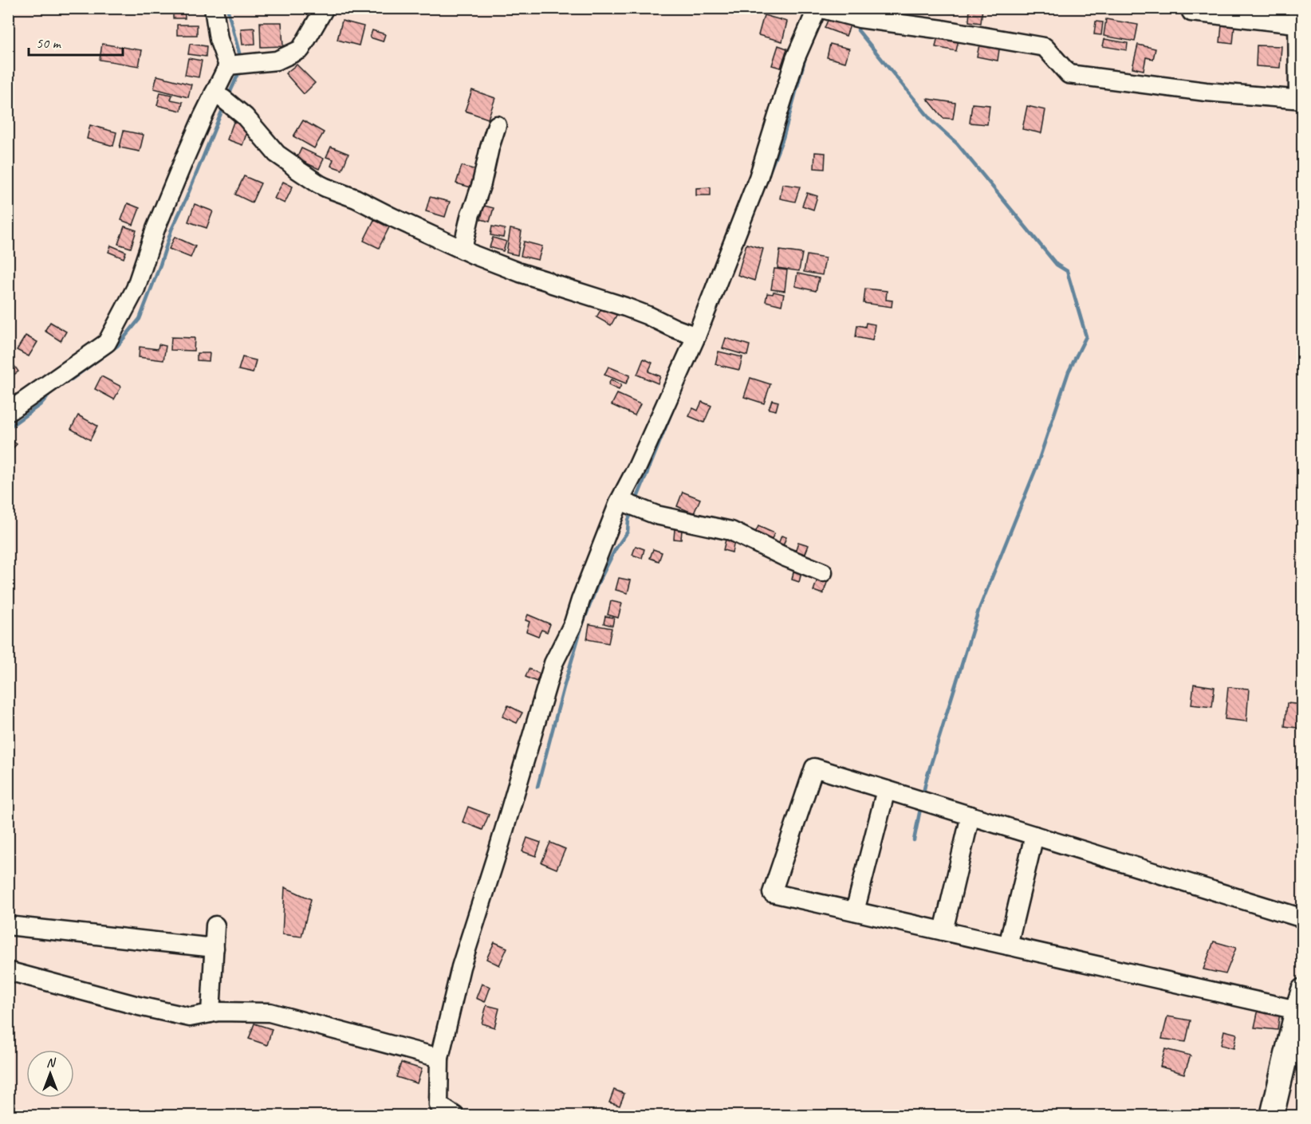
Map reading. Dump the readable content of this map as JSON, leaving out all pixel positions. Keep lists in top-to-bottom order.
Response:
{
  "scale_bar": "50 m",
  "north": "top"
}
